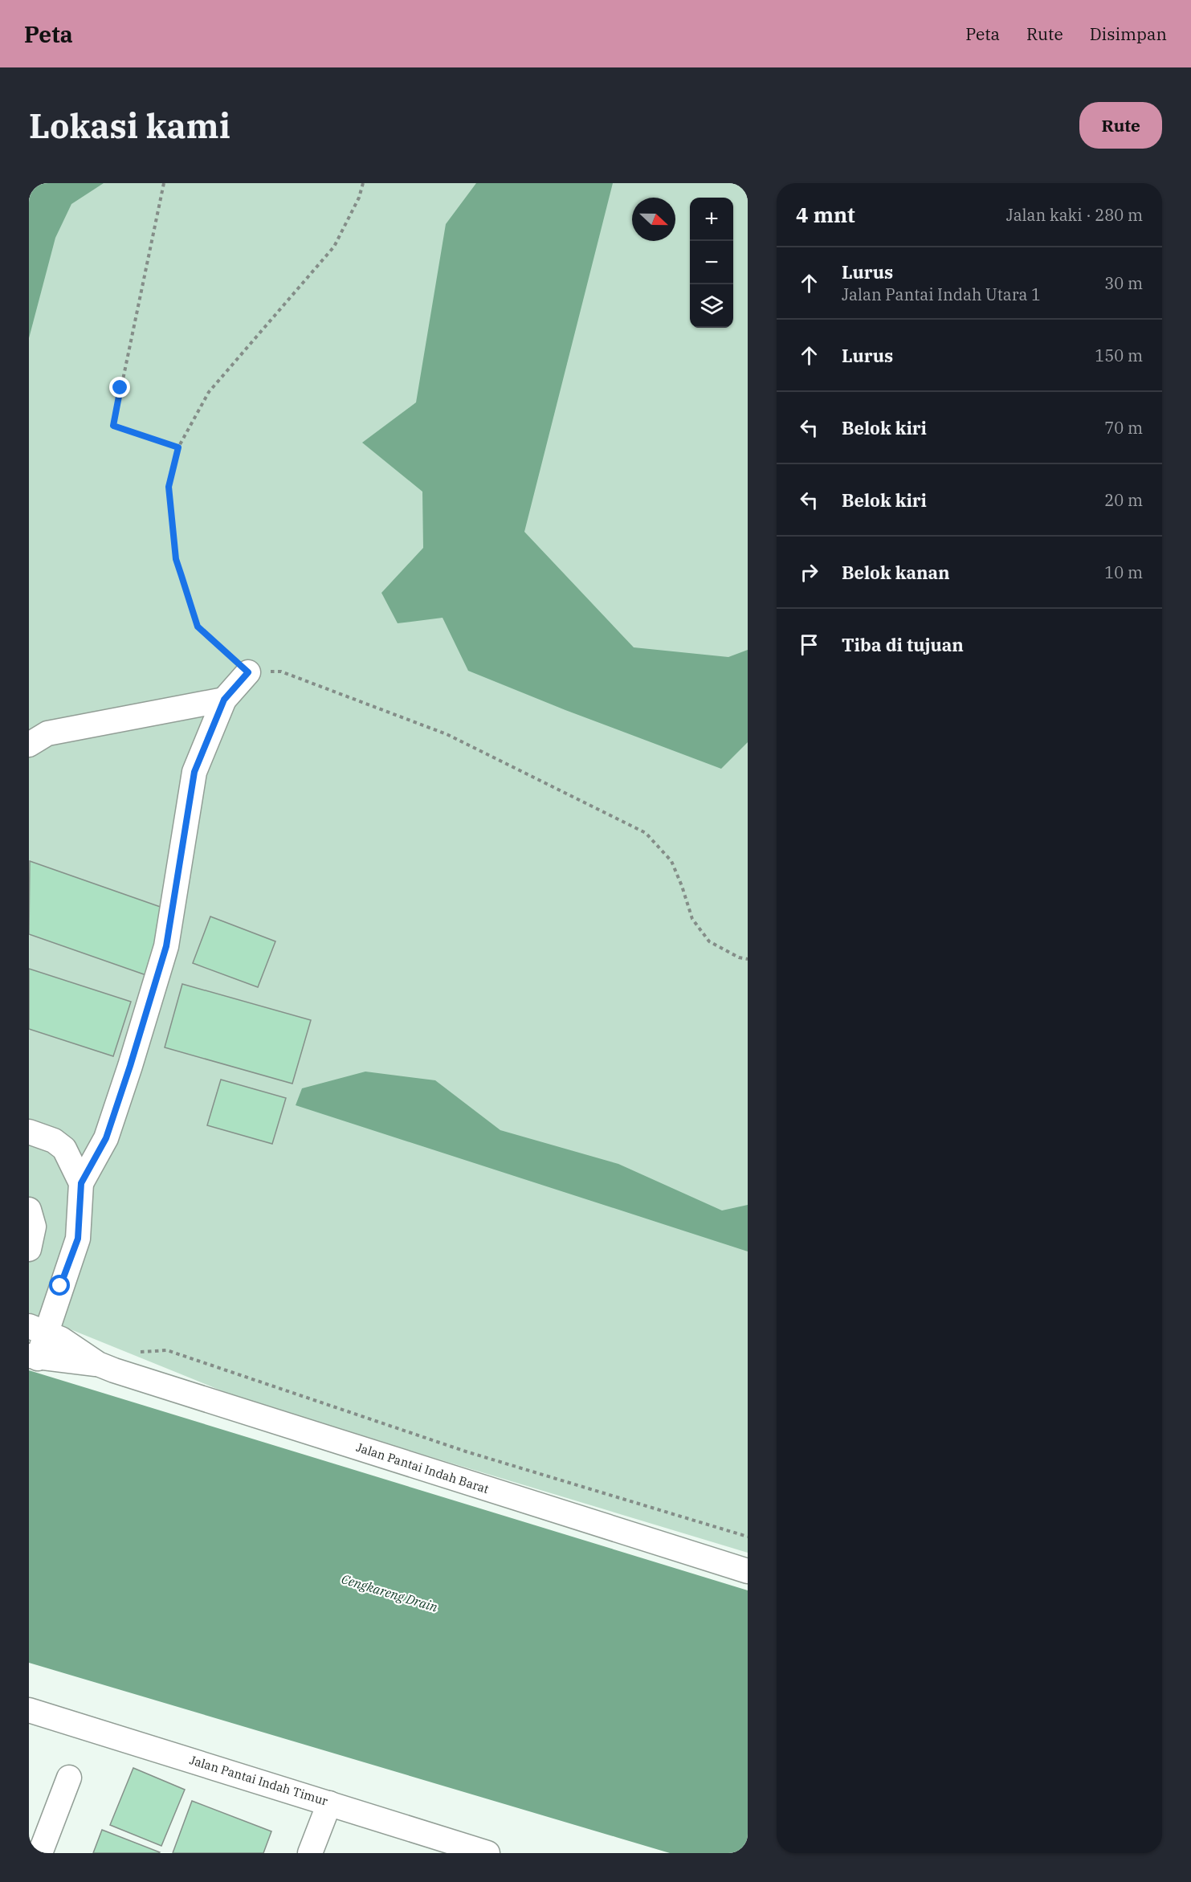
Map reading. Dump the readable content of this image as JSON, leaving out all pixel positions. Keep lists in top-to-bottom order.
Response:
{
  "streets": {
    "street": ["Jalan Pantai Indah Barat", "Jalan Pantai Indah Timur"]
  },
  "water": ["Cengkareng Drain"],
  "north": "right",
  "page": {
    "header": "Peta",
    "nav": ["Peta", "Rute", "Disimpan"],
    "buttons": "Rute",
    "title": "Lokasi kami",
    "heading": ["4 mnt", "Jalan kaki · 280 m"],
    "map_buttons": ["+", "−"],
    "list": [
      ["Lurus", "Jalan Pantai Indah Utara 1", "30 m"],
      ["Lurus", "150 m"],
      ["Belok kiri", "70 m"],
      ["Belok kiri", "20 m"],
      ["Belok kanan", "10 m"],
      "Tiba di tujuan"
    ]
  }
}
